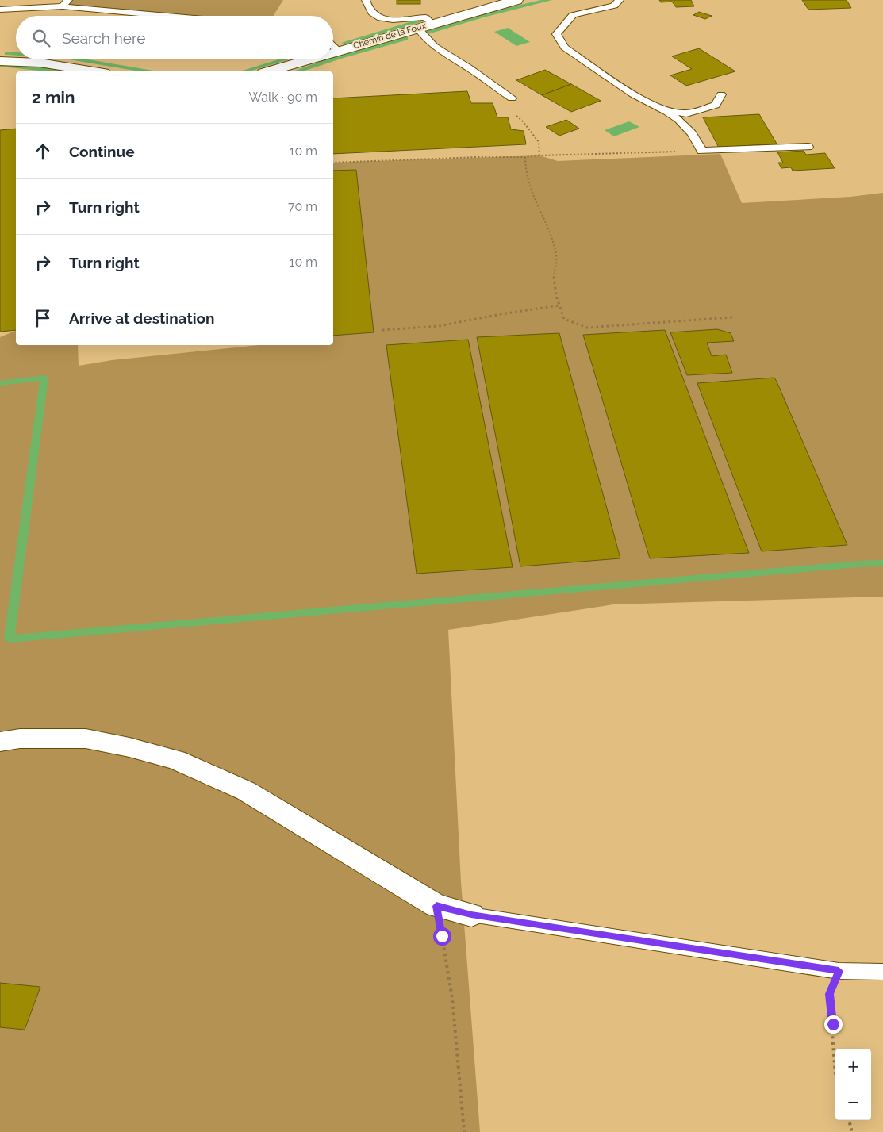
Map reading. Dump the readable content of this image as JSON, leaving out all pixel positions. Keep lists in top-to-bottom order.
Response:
{
  "streets": {
    "street": ["Chemin de la Foux"]
  },
  "page": {
    "search": "Search here",
    "heading": ["2 min", "Walk · 90 m"],
    "list": [
      ["Continue", "10 m"],
      ["Turn right", "70 m"],
      ["Turn right", "10 m"],
      "Arrive at destination"
    ],
    "map_buttons": ["+", "−"]
  }
}
